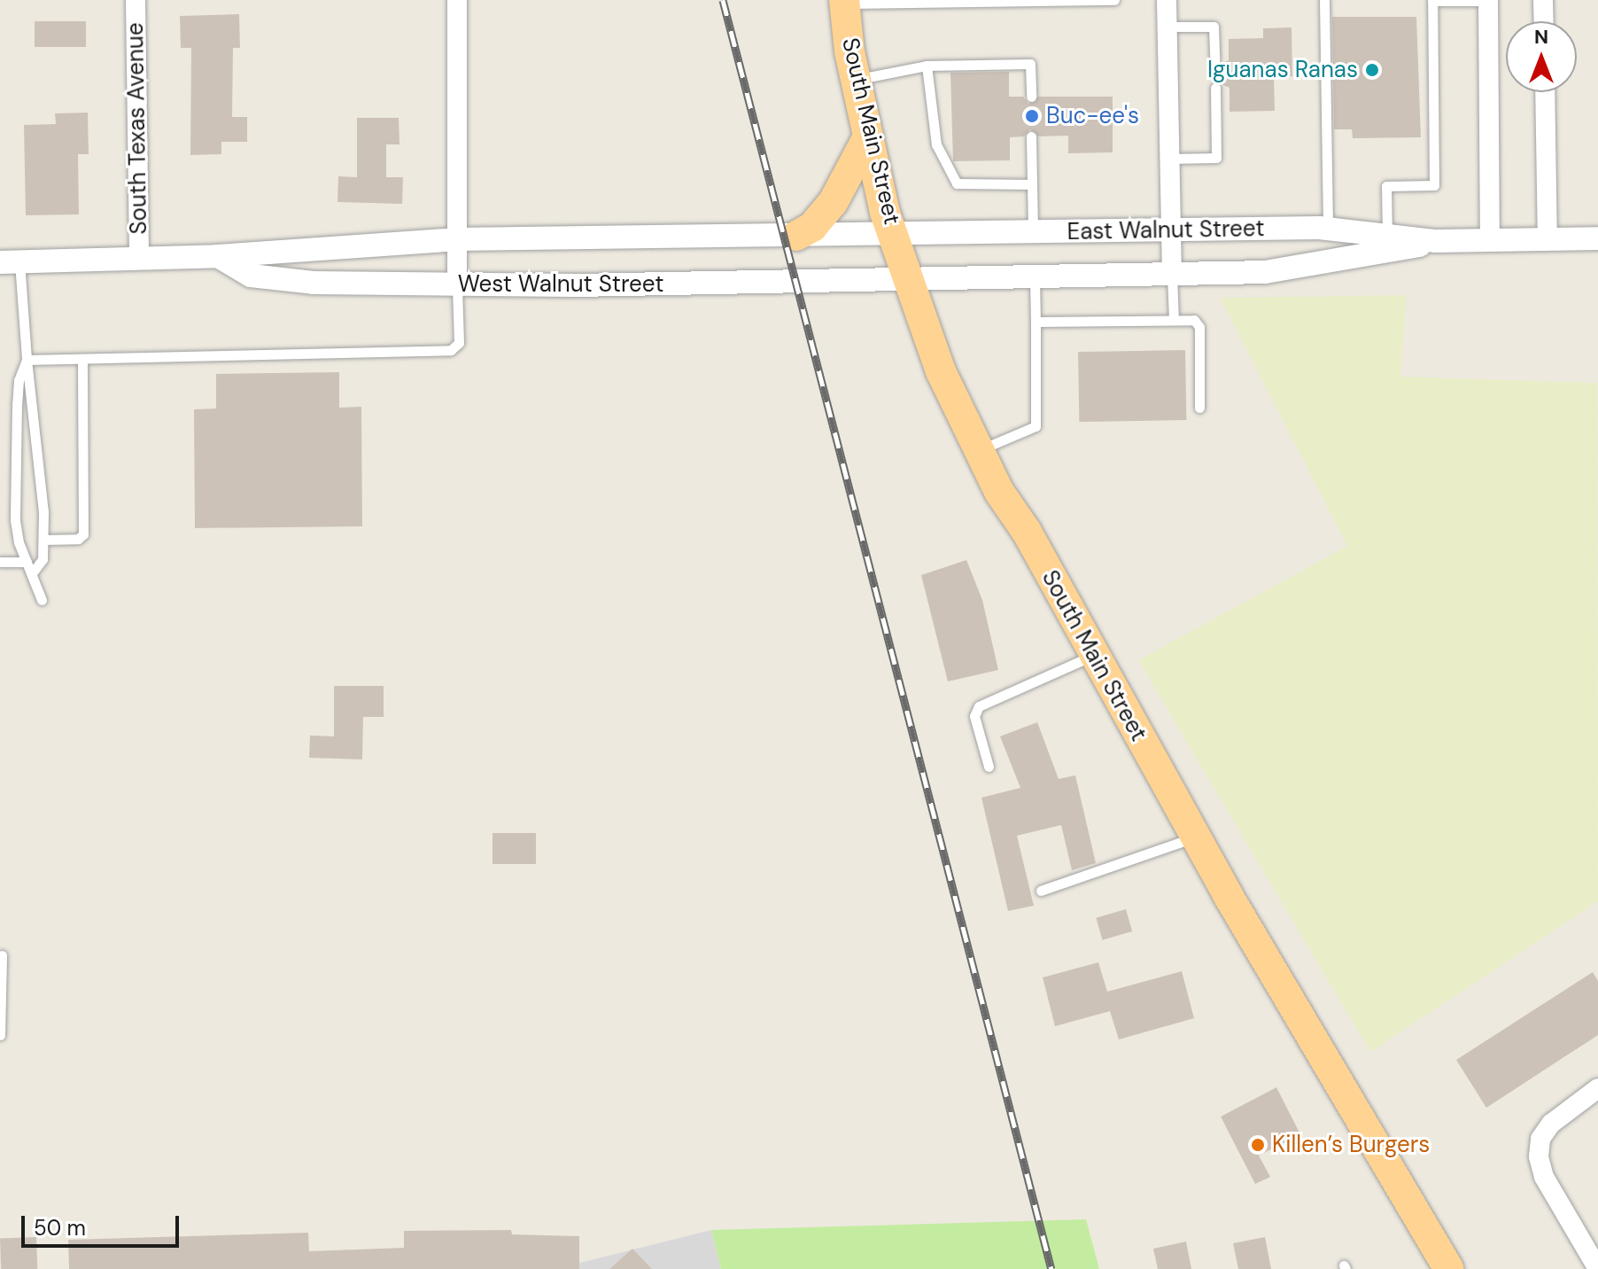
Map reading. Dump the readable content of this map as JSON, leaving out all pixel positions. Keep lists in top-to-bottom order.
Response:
{
  "streets": {
    "main road": ["South Main Street"],
    "street": ["South Texas Avenue", "East Walnut Street", "West Walnut Street"]
  },
  "crossings": [
    ["South Texas Avenue", "West Walnut Street"],
    ["South Main Street", "East Walnut Street"],
    ["South Main Street", "West Walnut Street"],
    ["East Walnut Street", "West Walnut Street"]
  ],
  "places": ["Iguanas Ranas", "Buc-ee's", "Killen’s Burgers"],
  "scale_bar": "50 m",
  "north": "top"
}
